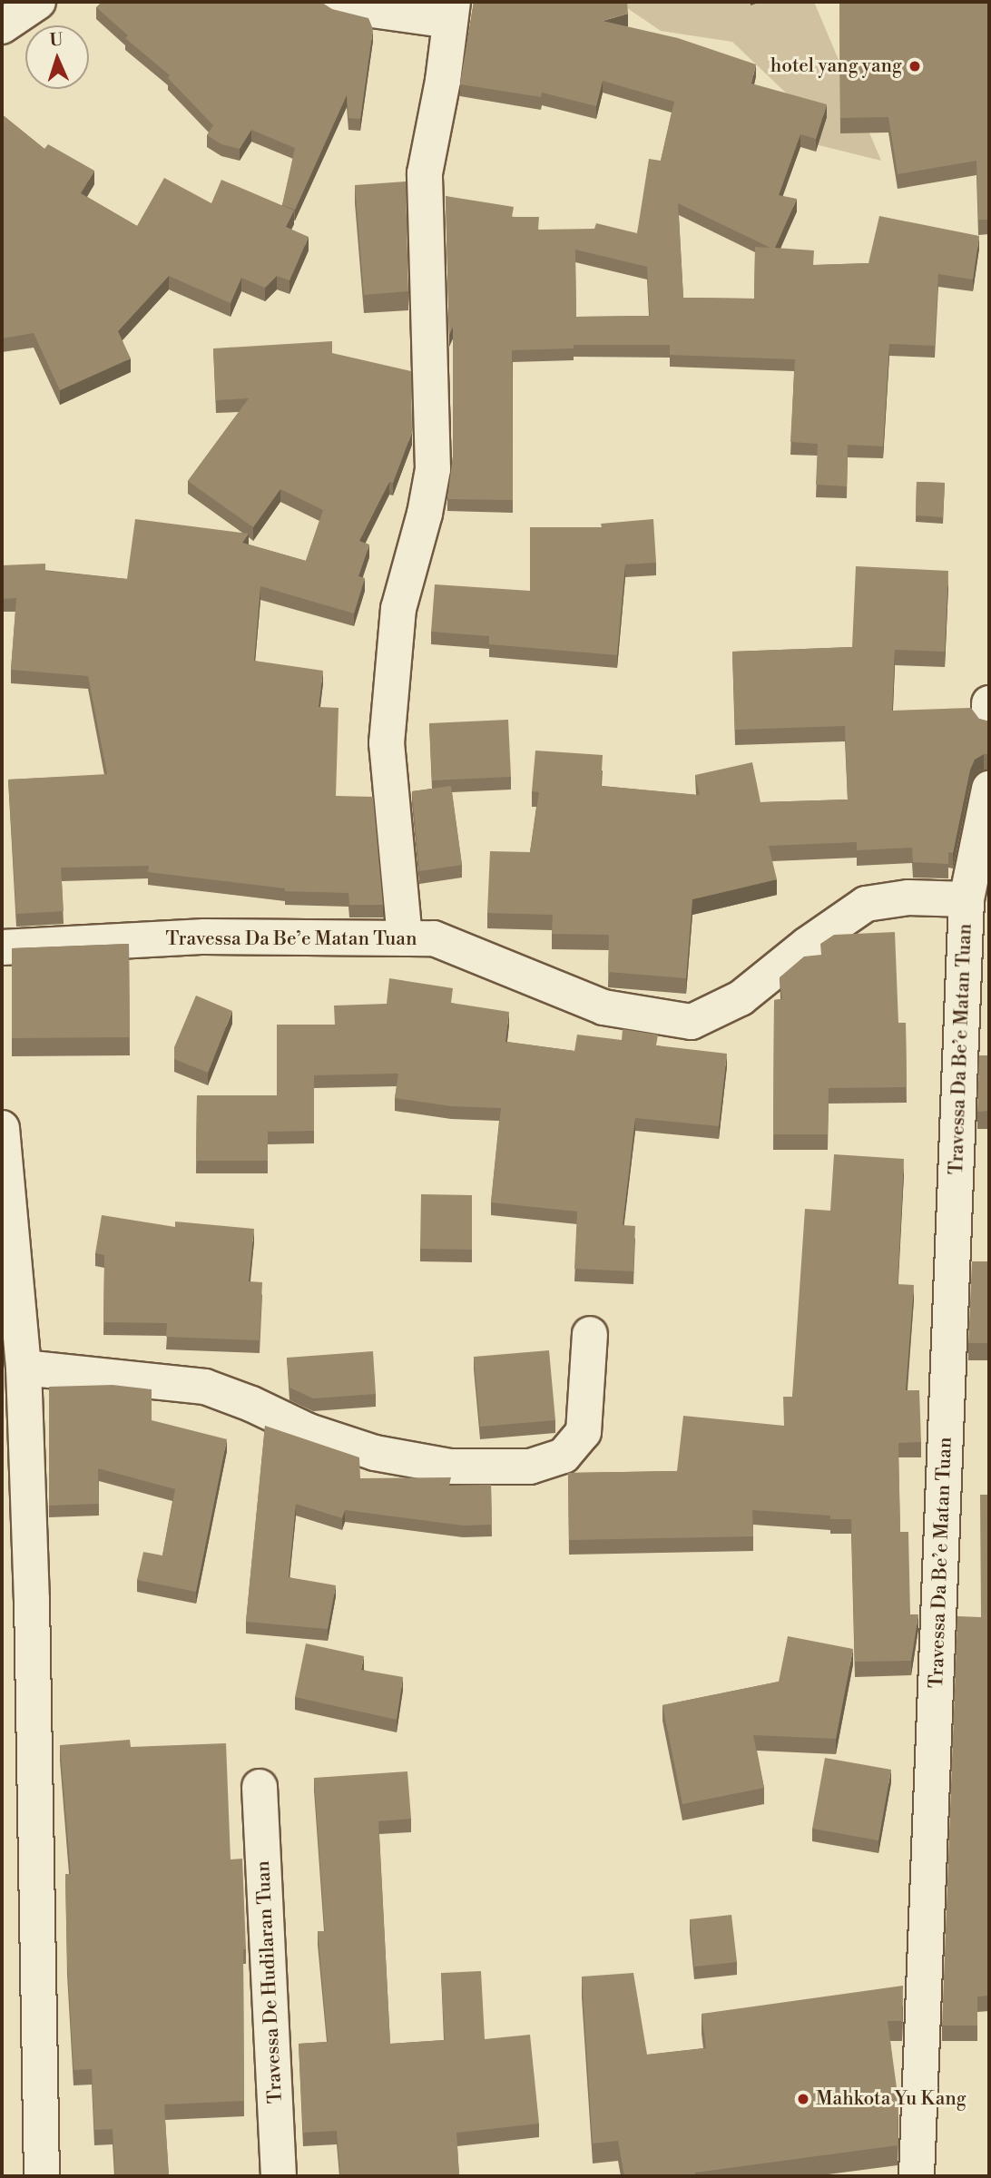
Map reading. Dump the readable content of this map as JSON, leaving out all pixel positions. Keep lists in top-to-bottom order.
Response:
{
  "streets": {
    "street": ["Travessa Da Be’e Matan Tuan", "Travessa De Hudilaran Tuan"]
  },
  "places": ["hotel yang yang", "Mahkota Yu Kang"],
  "north": "top"
}
